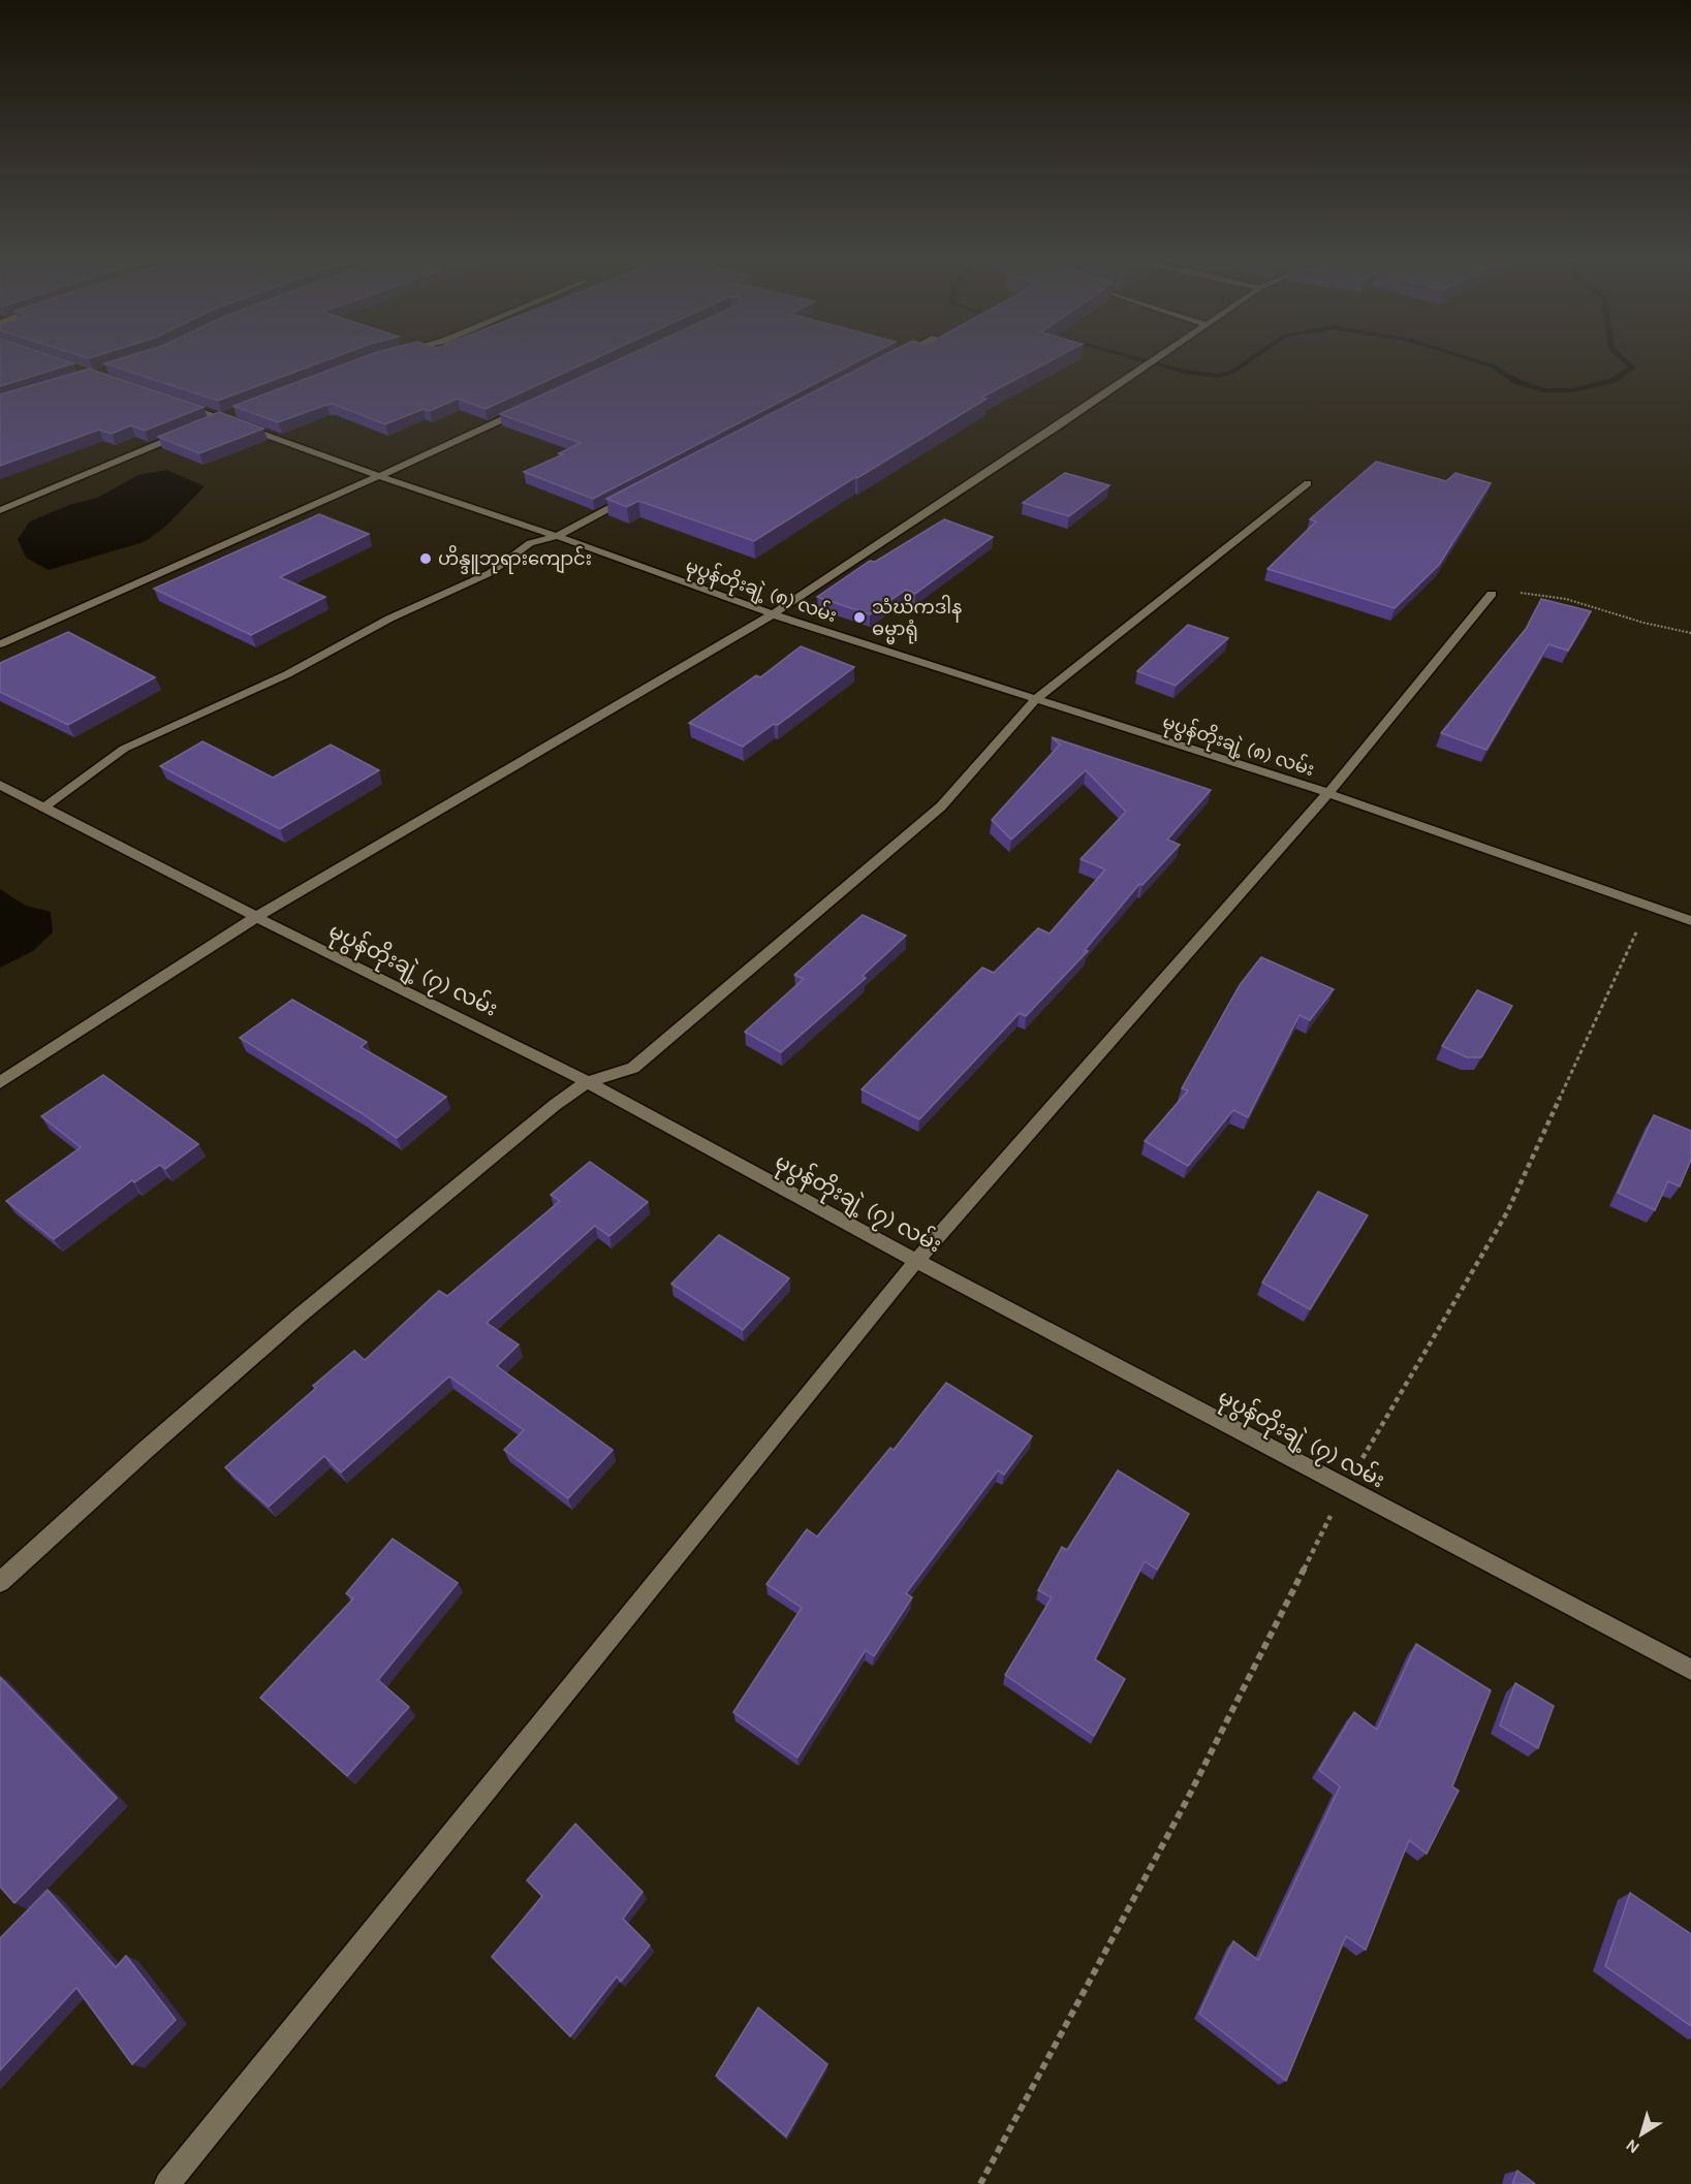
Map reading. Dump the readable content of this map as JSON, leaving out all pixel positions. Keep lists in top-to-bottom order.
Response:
{
  "streets": {
    "street": ["မုပွန်တိုးချဲ့ (၈) လမ်း", "မုပွန်တိုးချဲ့ (၇) လမ်း"]
  },
  "places": ["ဟိန္ဒူဘုရားကျောင်း", "သံဃိကဒါန ဓမ္မာရုံ"],
  "north": "bottom left"
}
